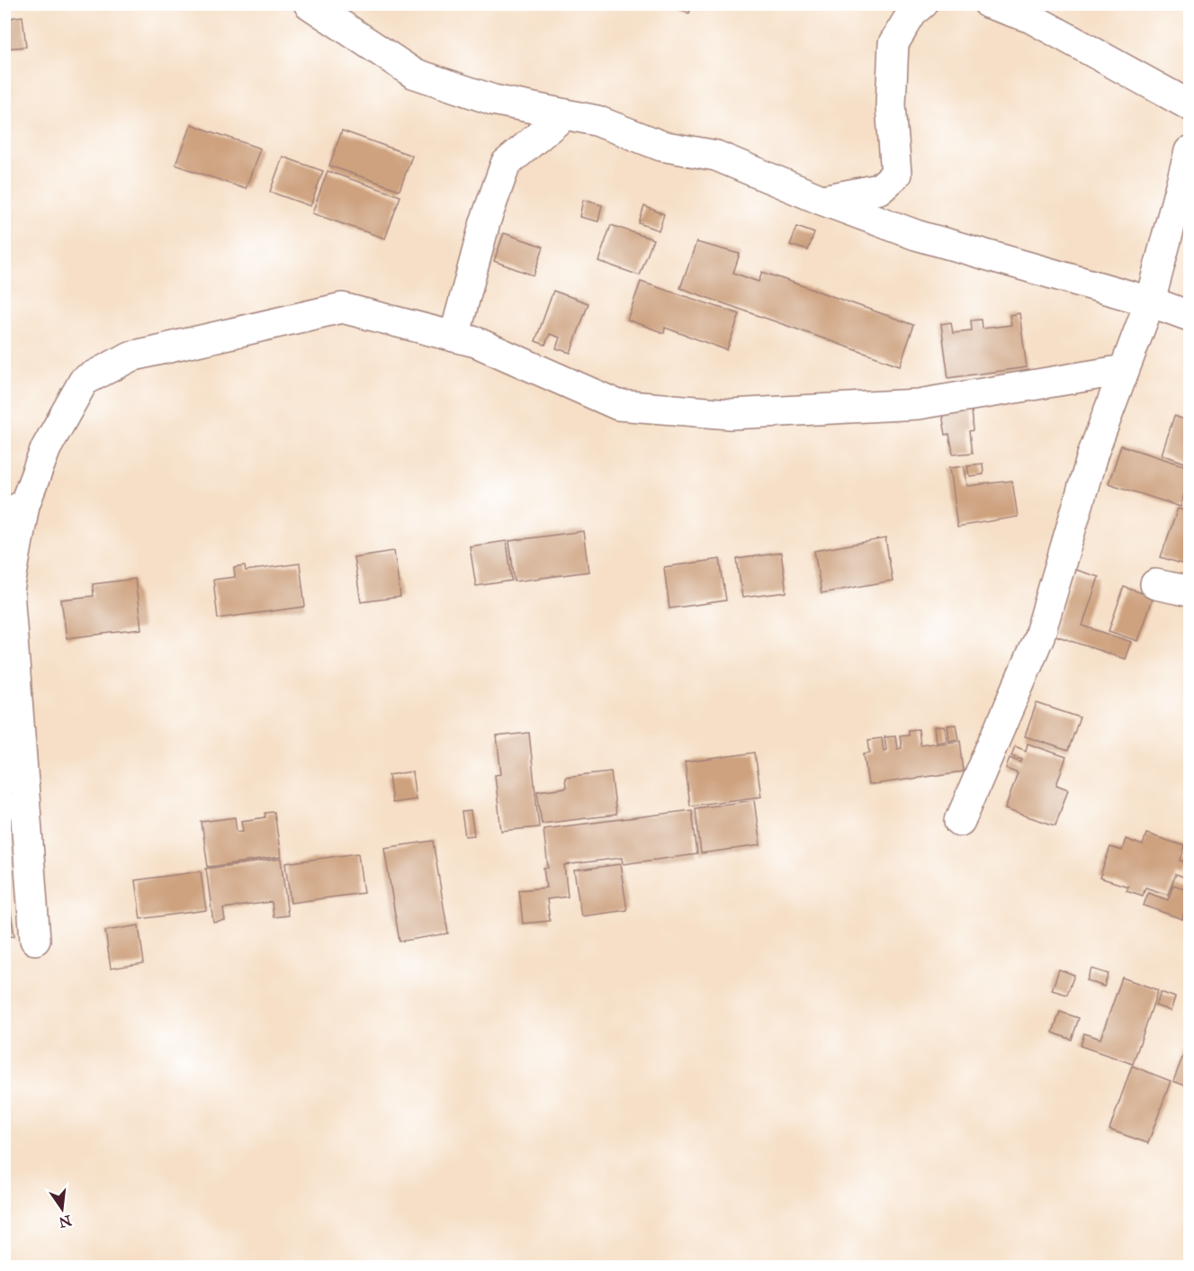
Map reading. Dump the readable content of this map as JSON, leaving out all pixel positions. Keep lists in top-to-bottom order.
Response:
{
  "north": "bottom"
}
